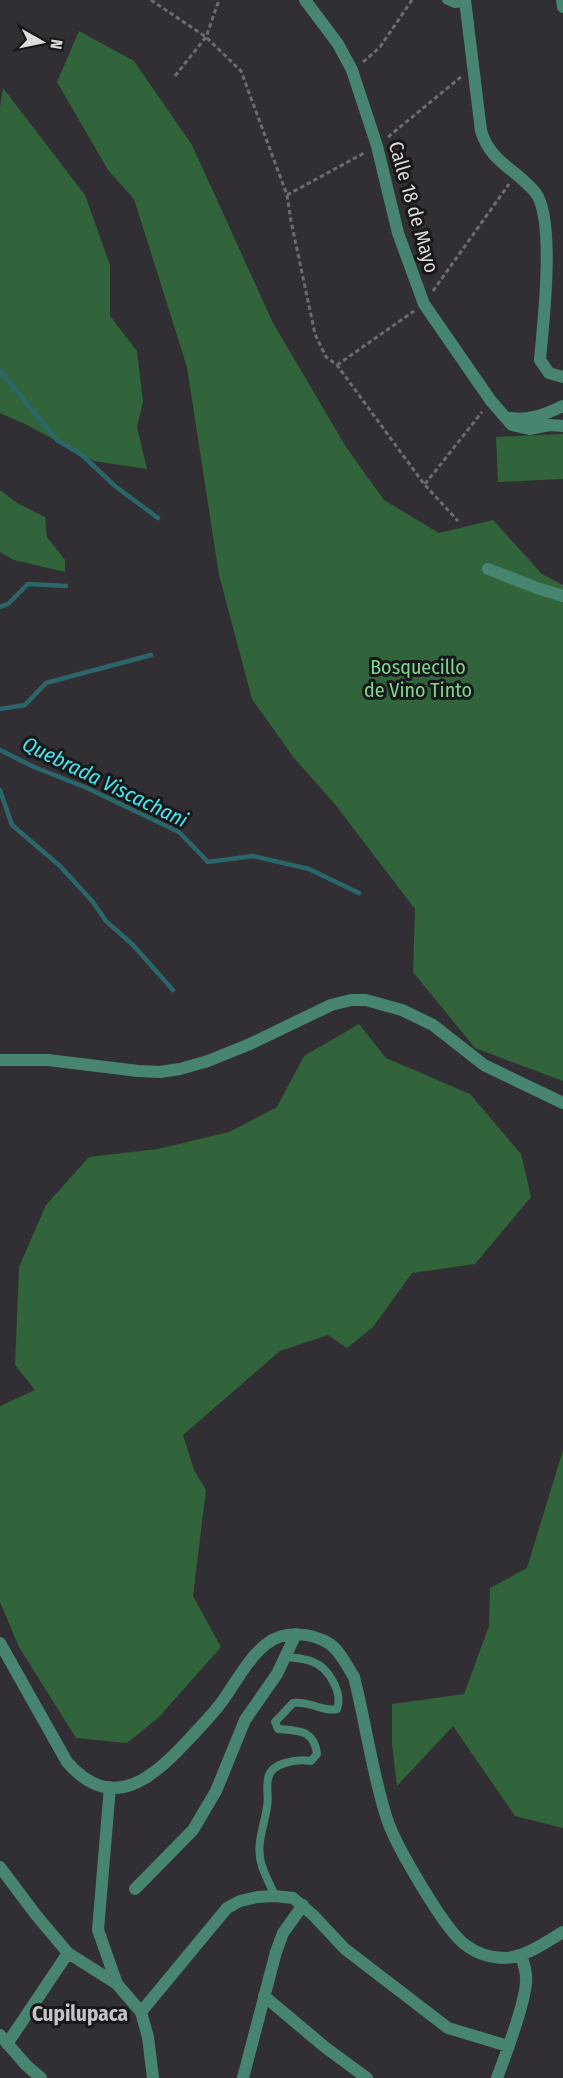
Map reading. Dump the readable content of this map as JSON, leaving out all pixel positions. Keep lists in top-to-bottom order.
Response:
{
  "streets": {
    "street": ["Calle 18 de Mayo"]
  },
  "districts": ["Cupilupaca"],
  "water": ["Quebrada Viscachani"],
  "parks": ["Bosquecillo de Vino Tinto"],
  "north": "right"
}
